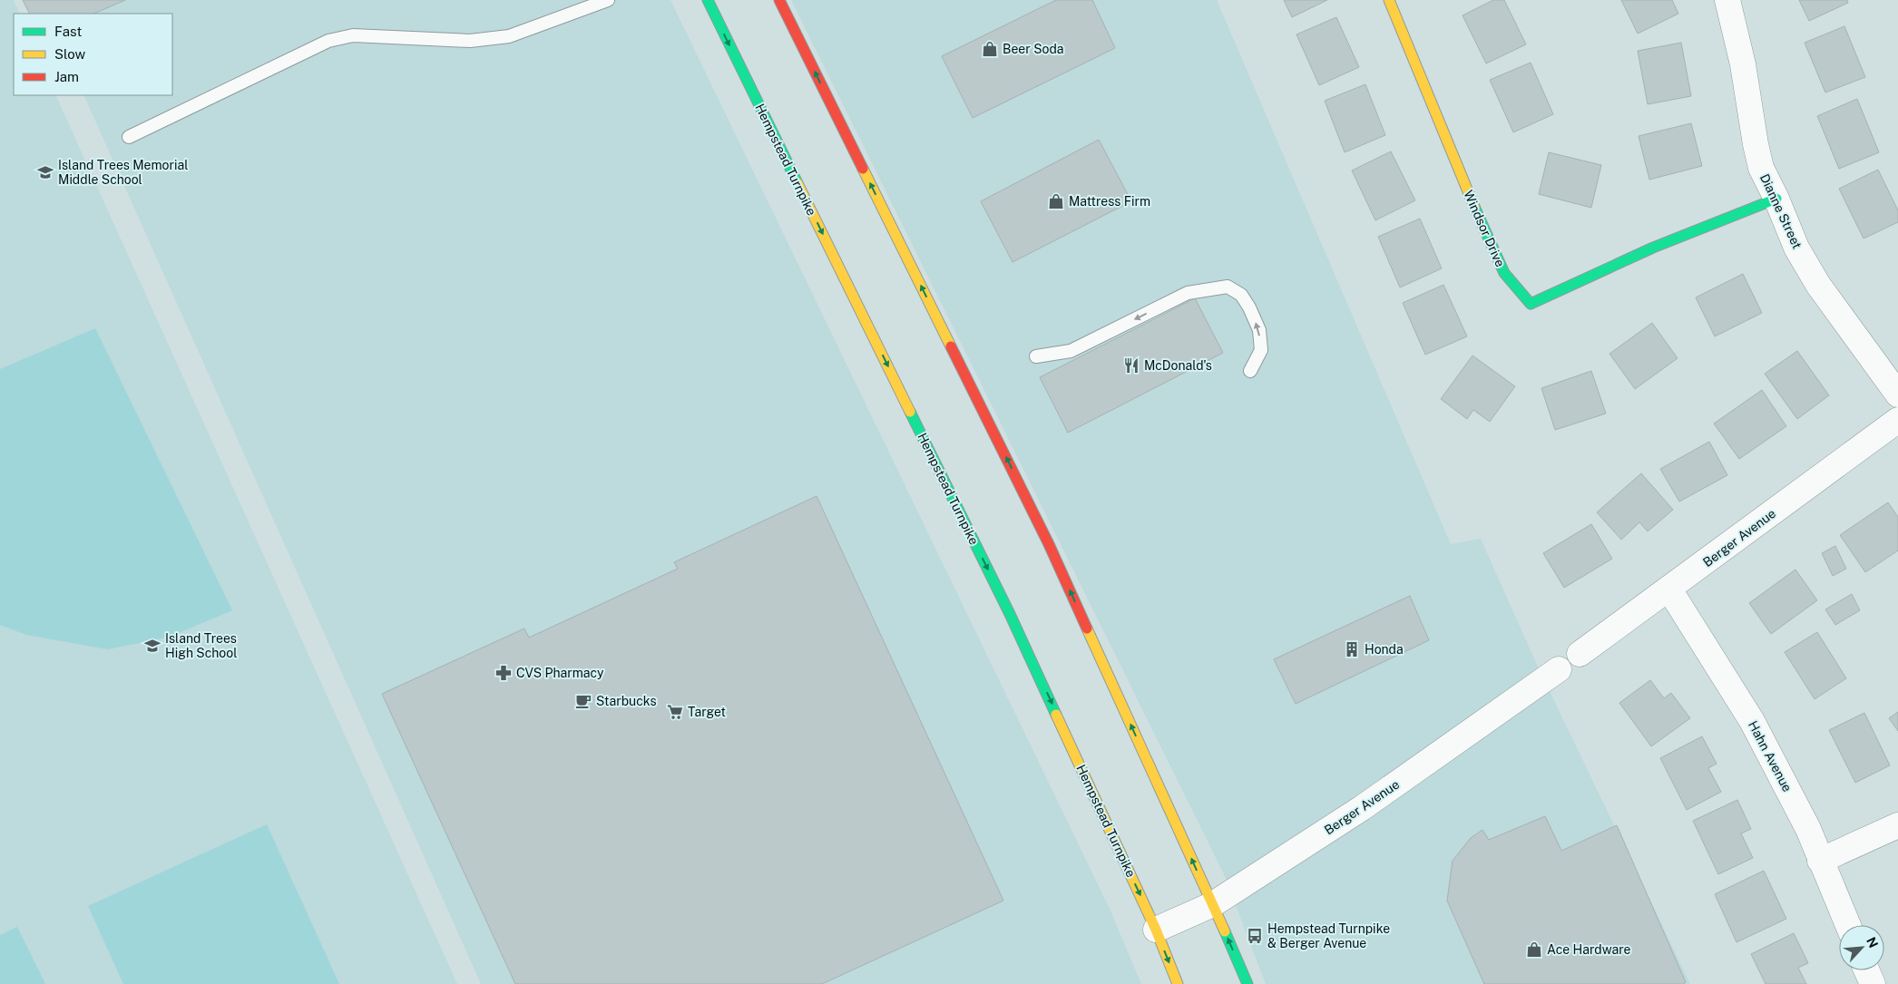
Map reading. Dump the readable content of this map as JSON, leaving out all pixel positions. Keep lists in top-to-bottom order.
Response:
{
  "streets": {
    "main road": ["Hempstead Turnpike", "Windsor Drive"],
    "street": ["Dianne Street", "Berger Avenue", "Hahn Avenue"]
  },
  "crossings": [
    ["Hempstead Turnpike", "Berger Avenue"],
    ["Dianne Street", "Windsor Drive"],
    ["Berger Avenue", "Hahn Avenue"]
  ],
  "places": {
    "shop": ["Beer Soda", "Mattress Firm", "Ace Hardware"],
    "school or university": ["Island Trees Memorial Middle School", "Island Trees High School"],
    "restaurant": ["McDonald's"],
    "building": ["Honda"],
    "pharmacy": ["CVS Pharmacy"],
    "cafe": ["Starbucks"],
    "supermarket": ["Target"],
    "bus stop": ["Hempstead Turnpike & Berger Avenue"]
  },
  "legend": ["Fast", "Slow", "Jam"],
  "north": "top right"
}
